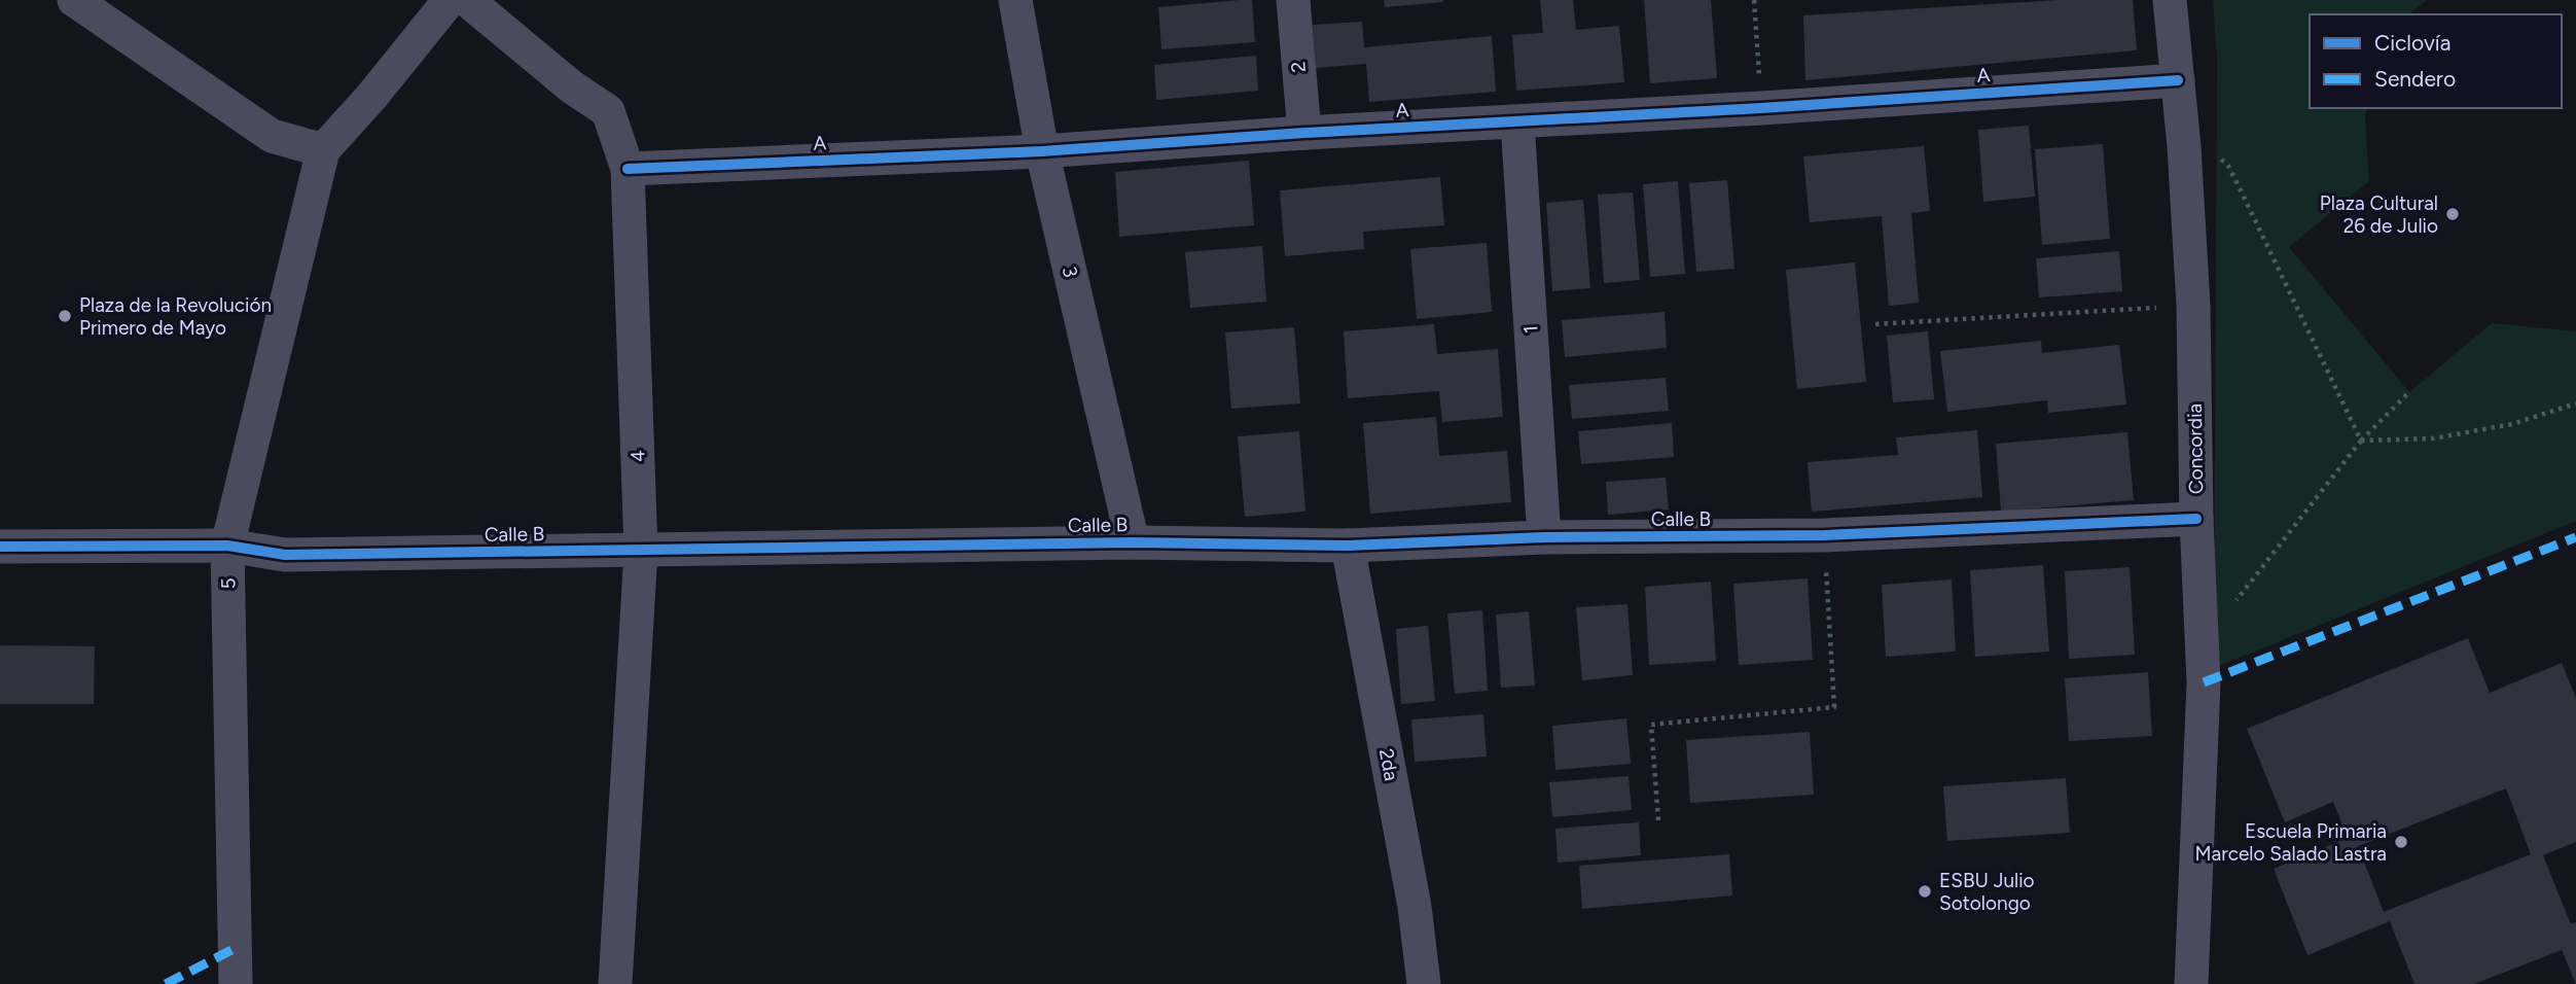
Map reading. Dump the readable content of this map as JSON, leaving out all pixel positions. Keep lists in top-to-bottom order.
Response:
{
  "streets": {
    "street": [
      "2",
      "A",
      "3",
      "1",
      "Concordia",
      "4",
      "Calle B",
      "5",
      "2da"
    ]
  },
  "crossings": [
    ["2", "A"],
    ["A", "3"],
    ["A", "1"],
    ["A", "Concordia"],
    ["A", "4"],
    ["3", "Calle B"],
    ["1", "Calle B"],
    ["Concordia", "Calle B"],
    ["4", "Calle B"],
    ["Calle B", "5"],
    ["Calle B", "2da"]
  ],
  "places": [
    "Plaza Cultural 26 de Julio",
    "Plaza de la Revolución Primero de Mayo",
    "Escuela Primaria Marcelo Salado Lastra",
    "ESBU Julio Sotolongo"
  ],
  "legend": ["Ciclovía", "Sendero"]
}
